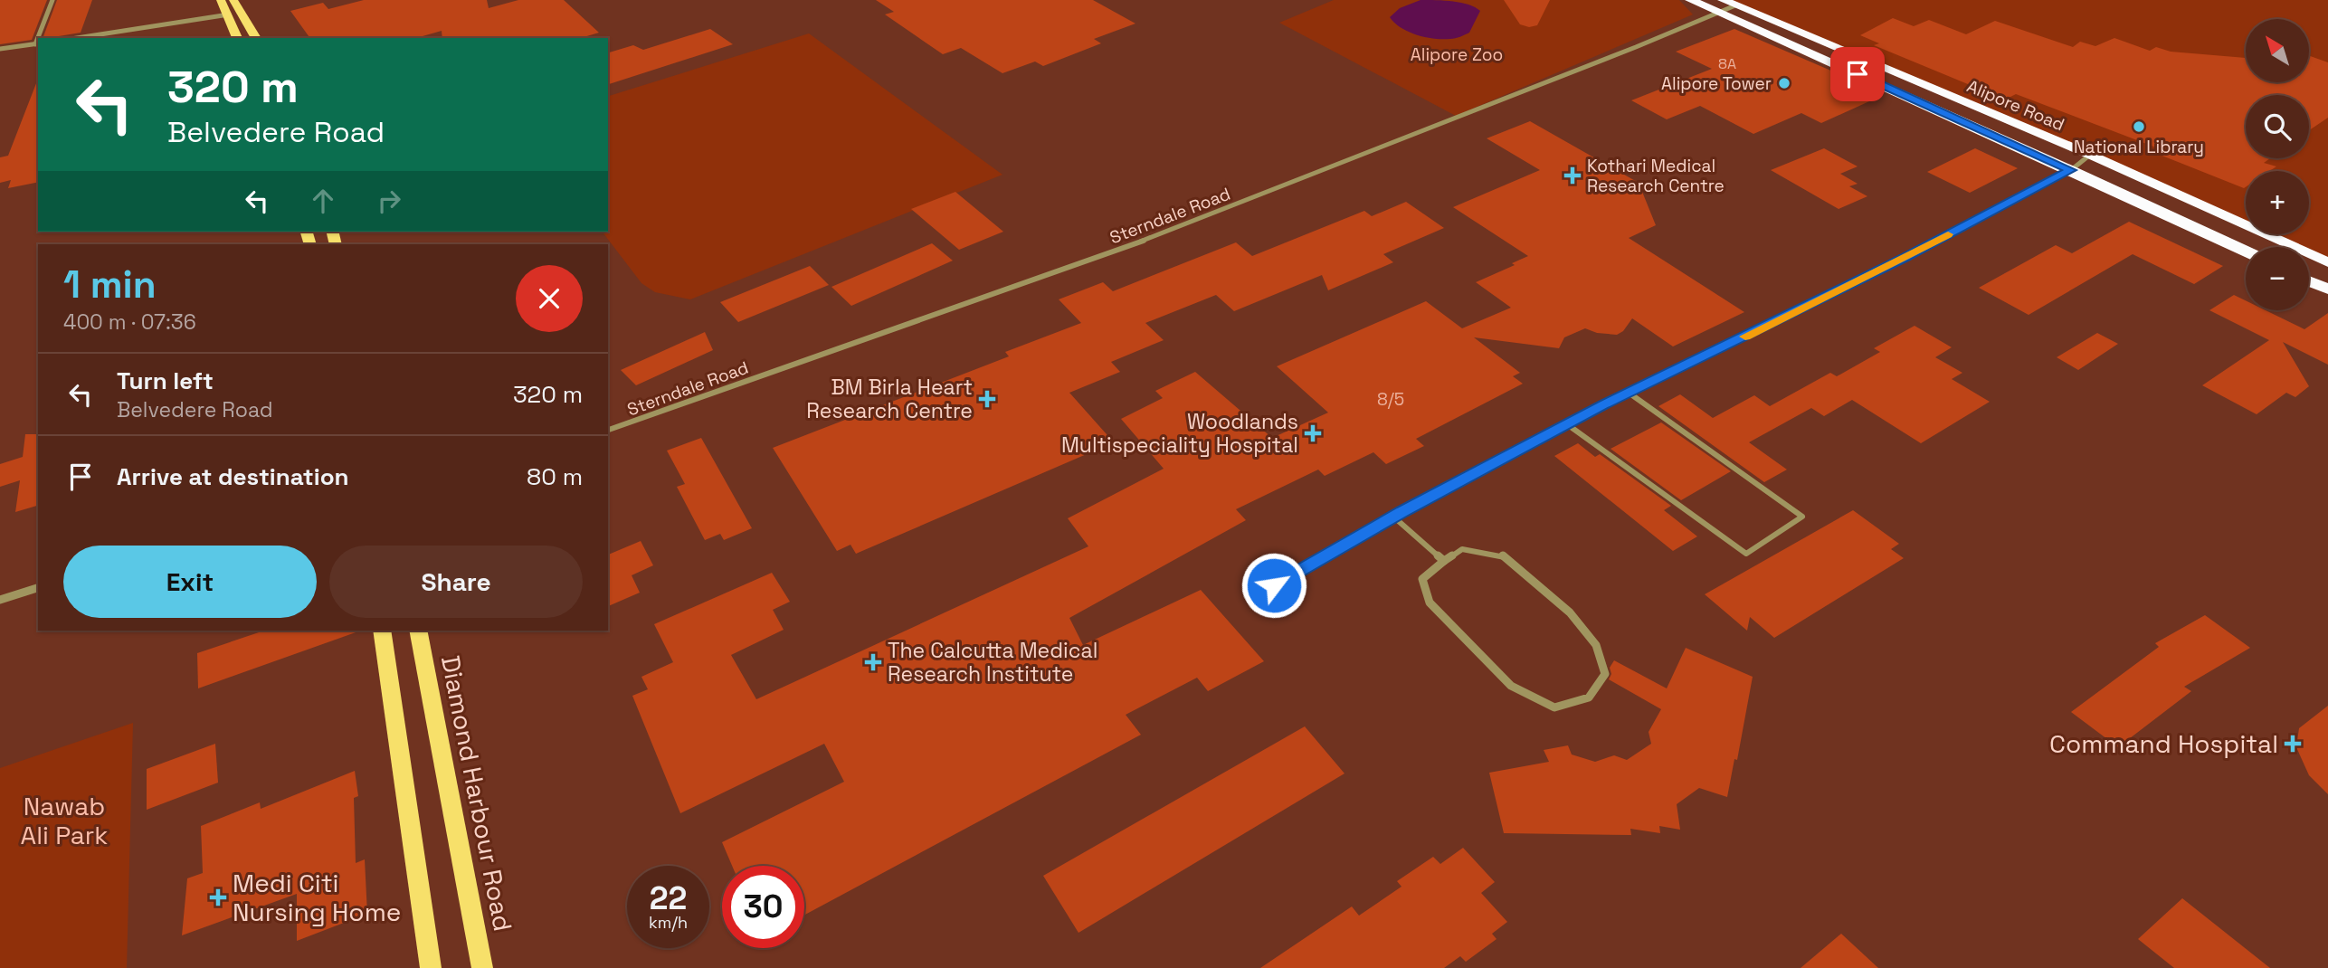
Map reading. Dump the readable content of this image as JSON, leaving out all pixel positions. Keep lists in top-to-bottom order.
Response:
{
  "streets": {
    "highway": ["Alipore Road"],
    "main road": ["Diamond Harbour Road"],
    "street": ["Sterndale Road"]
  },
  "crossings": [
    ["Alipore Road", "Sterndale Road"]
  ],
  "parks": ["Alipore Zoo", "Nawab Ali Park"],
  "places": {
    "other": ["Alipore Tower", "National Library"],
    "health": [
      "Kothari Medical Research Centre",
      "BM Birla Heart Research Centre",
      "Woodlands Multispeciality Hospital",
      "The Calcutta Medical Research Institute",
      "Command Hospital",
      "Medi Citi Nursing Home"
    ]
  },
  "house_numbers": ["8A", "8/5"],
  "north": "top left",
  "page": {
    "map_buttons": ["+", "−"],
    "turn": ["320 m", "Belvedere Road"],
    "heading": ["1 min", "400 m · 07:36"],
    "list": [
      {
        "name": "Turn left",
        "note": "Belvedere Road",
        "value": "320 m"
      },
      {
        "name": "Arrive at destination",
        "value": "80 m"
      }
    ],
    "buttons": ["Exit", "Share"],
    "speed": "22 km/h",
    "limit": "30"
  }
}
